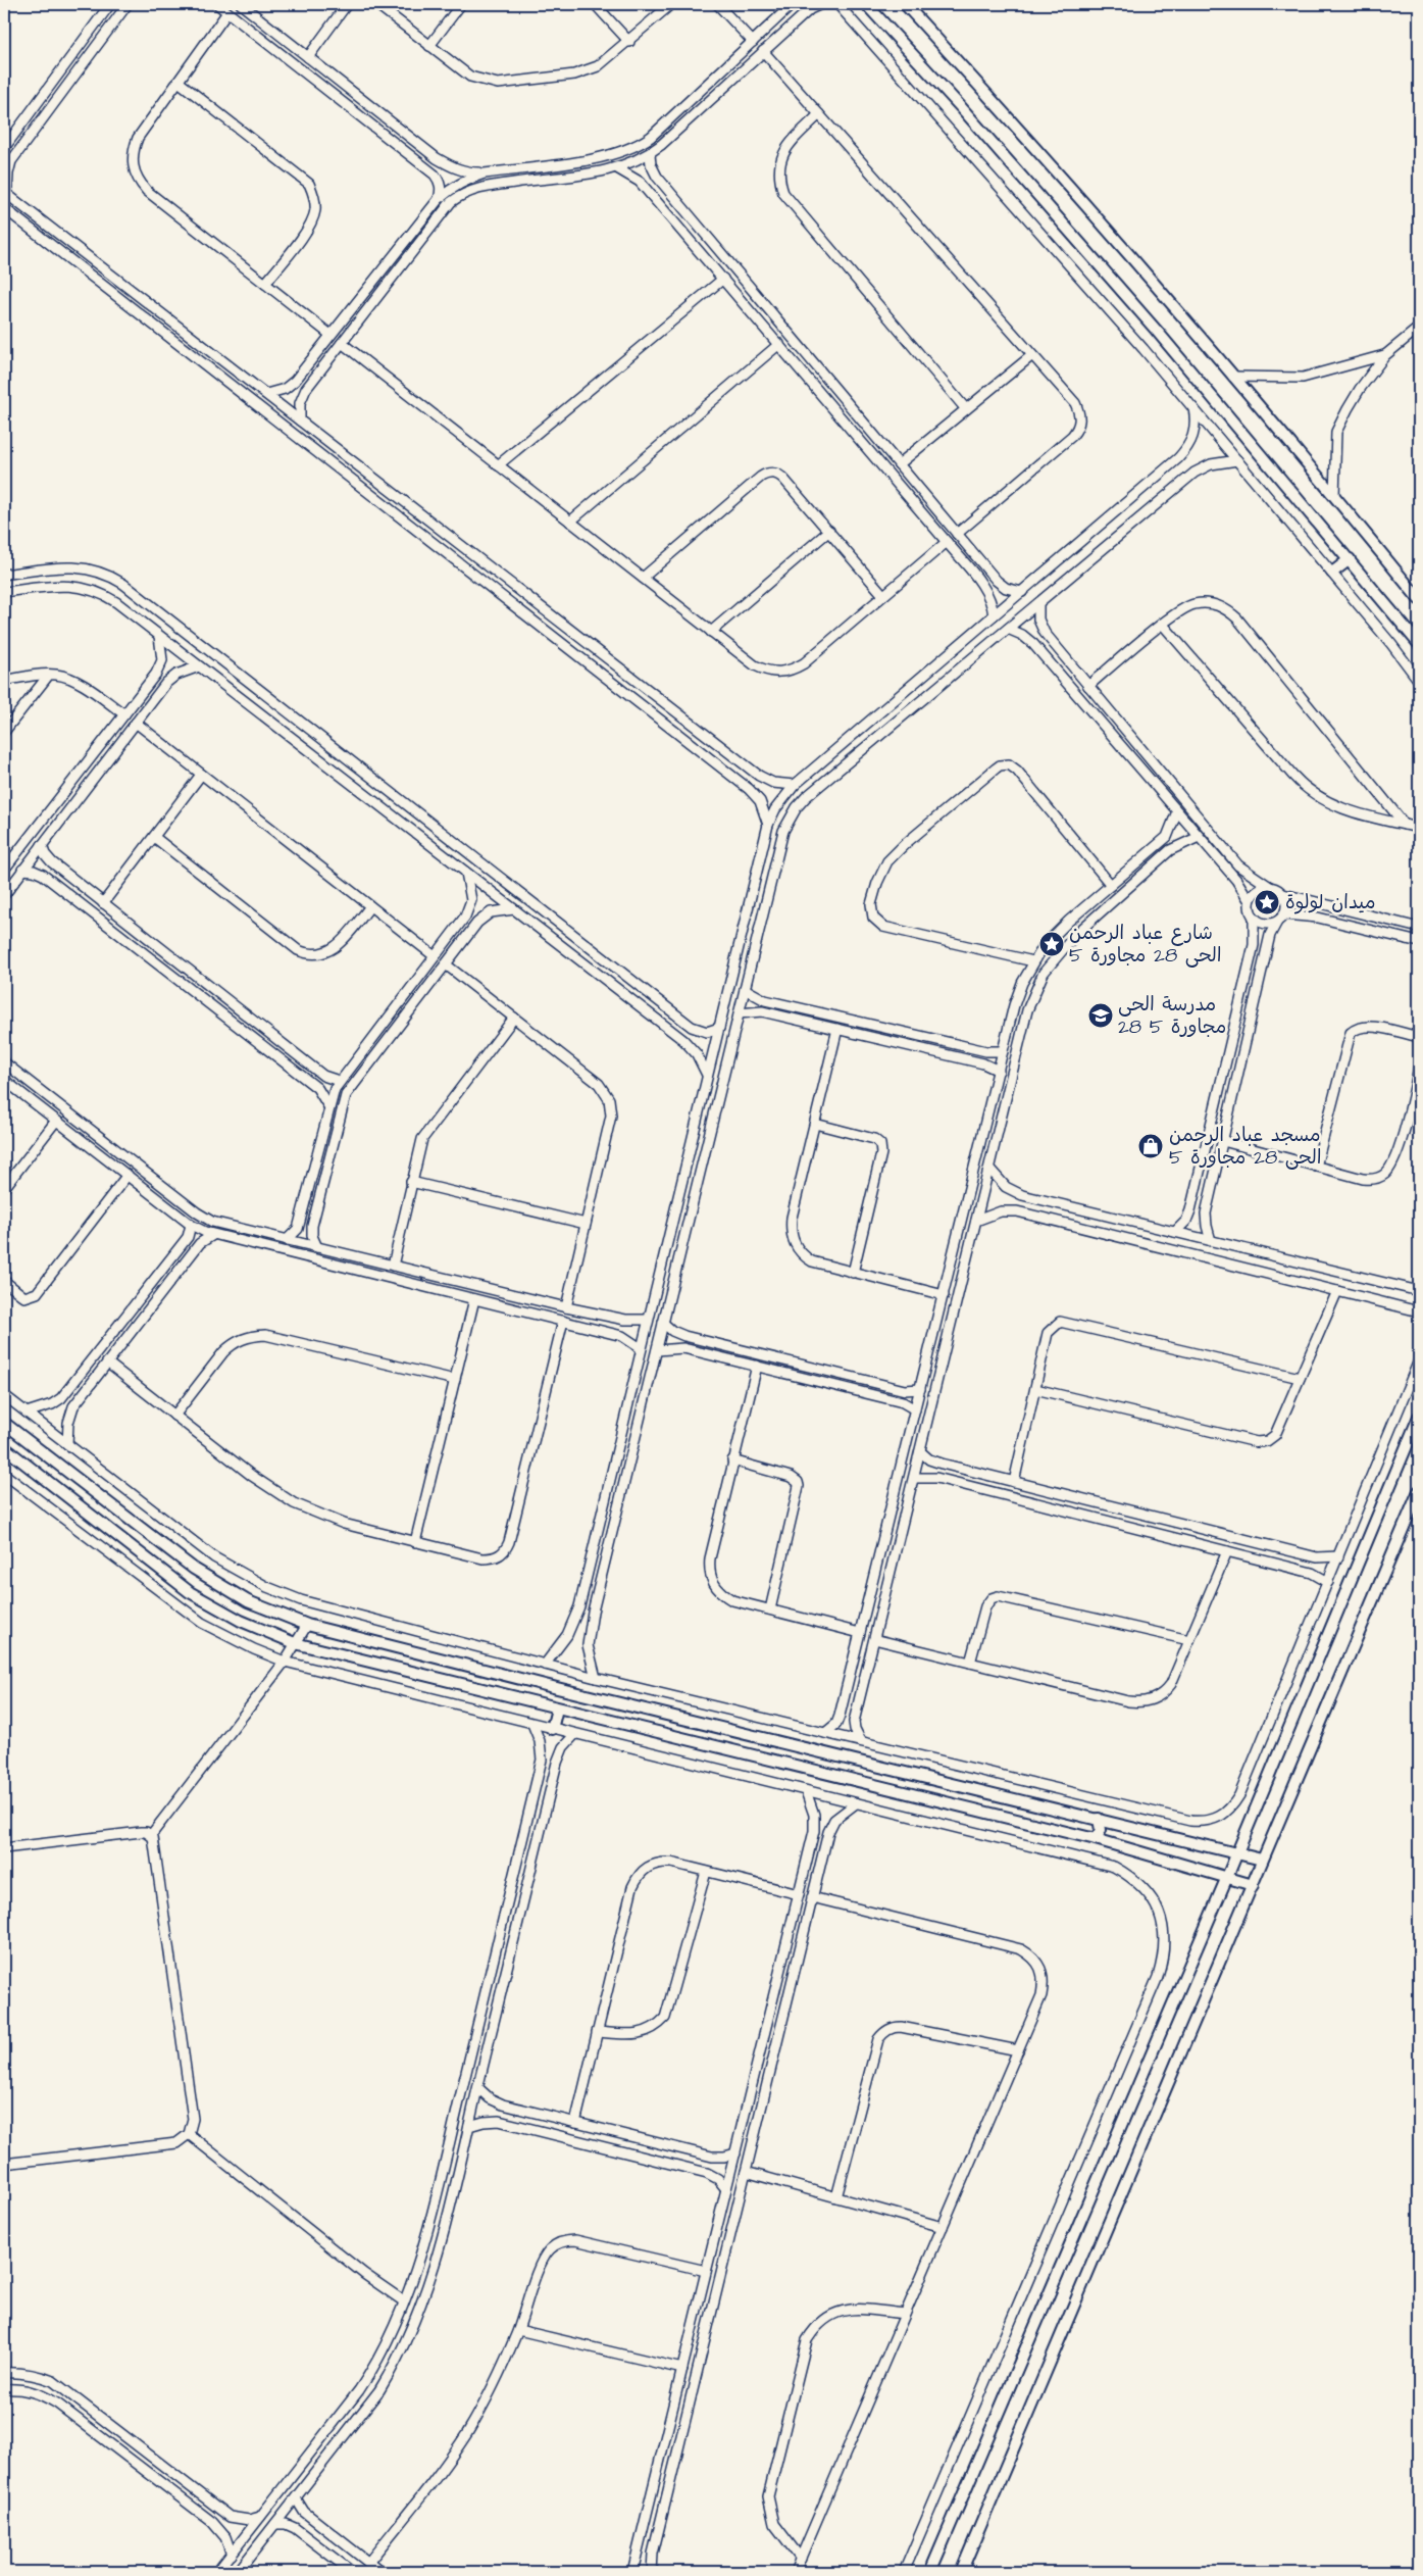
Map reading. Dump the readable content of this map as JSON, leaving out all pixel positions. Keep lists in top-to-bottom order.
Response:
{
  "places": {
    "place": ["ميدان لولوة", "شارع عباد الرحمن الحى 28 مجاورة 5"],
    "school or university": ["مدرسة الحى 28 مجاورة 5"],
    "shop": ["مسجد عباد الرحمن الحى 28 مجاورة 5"]
  }
}
